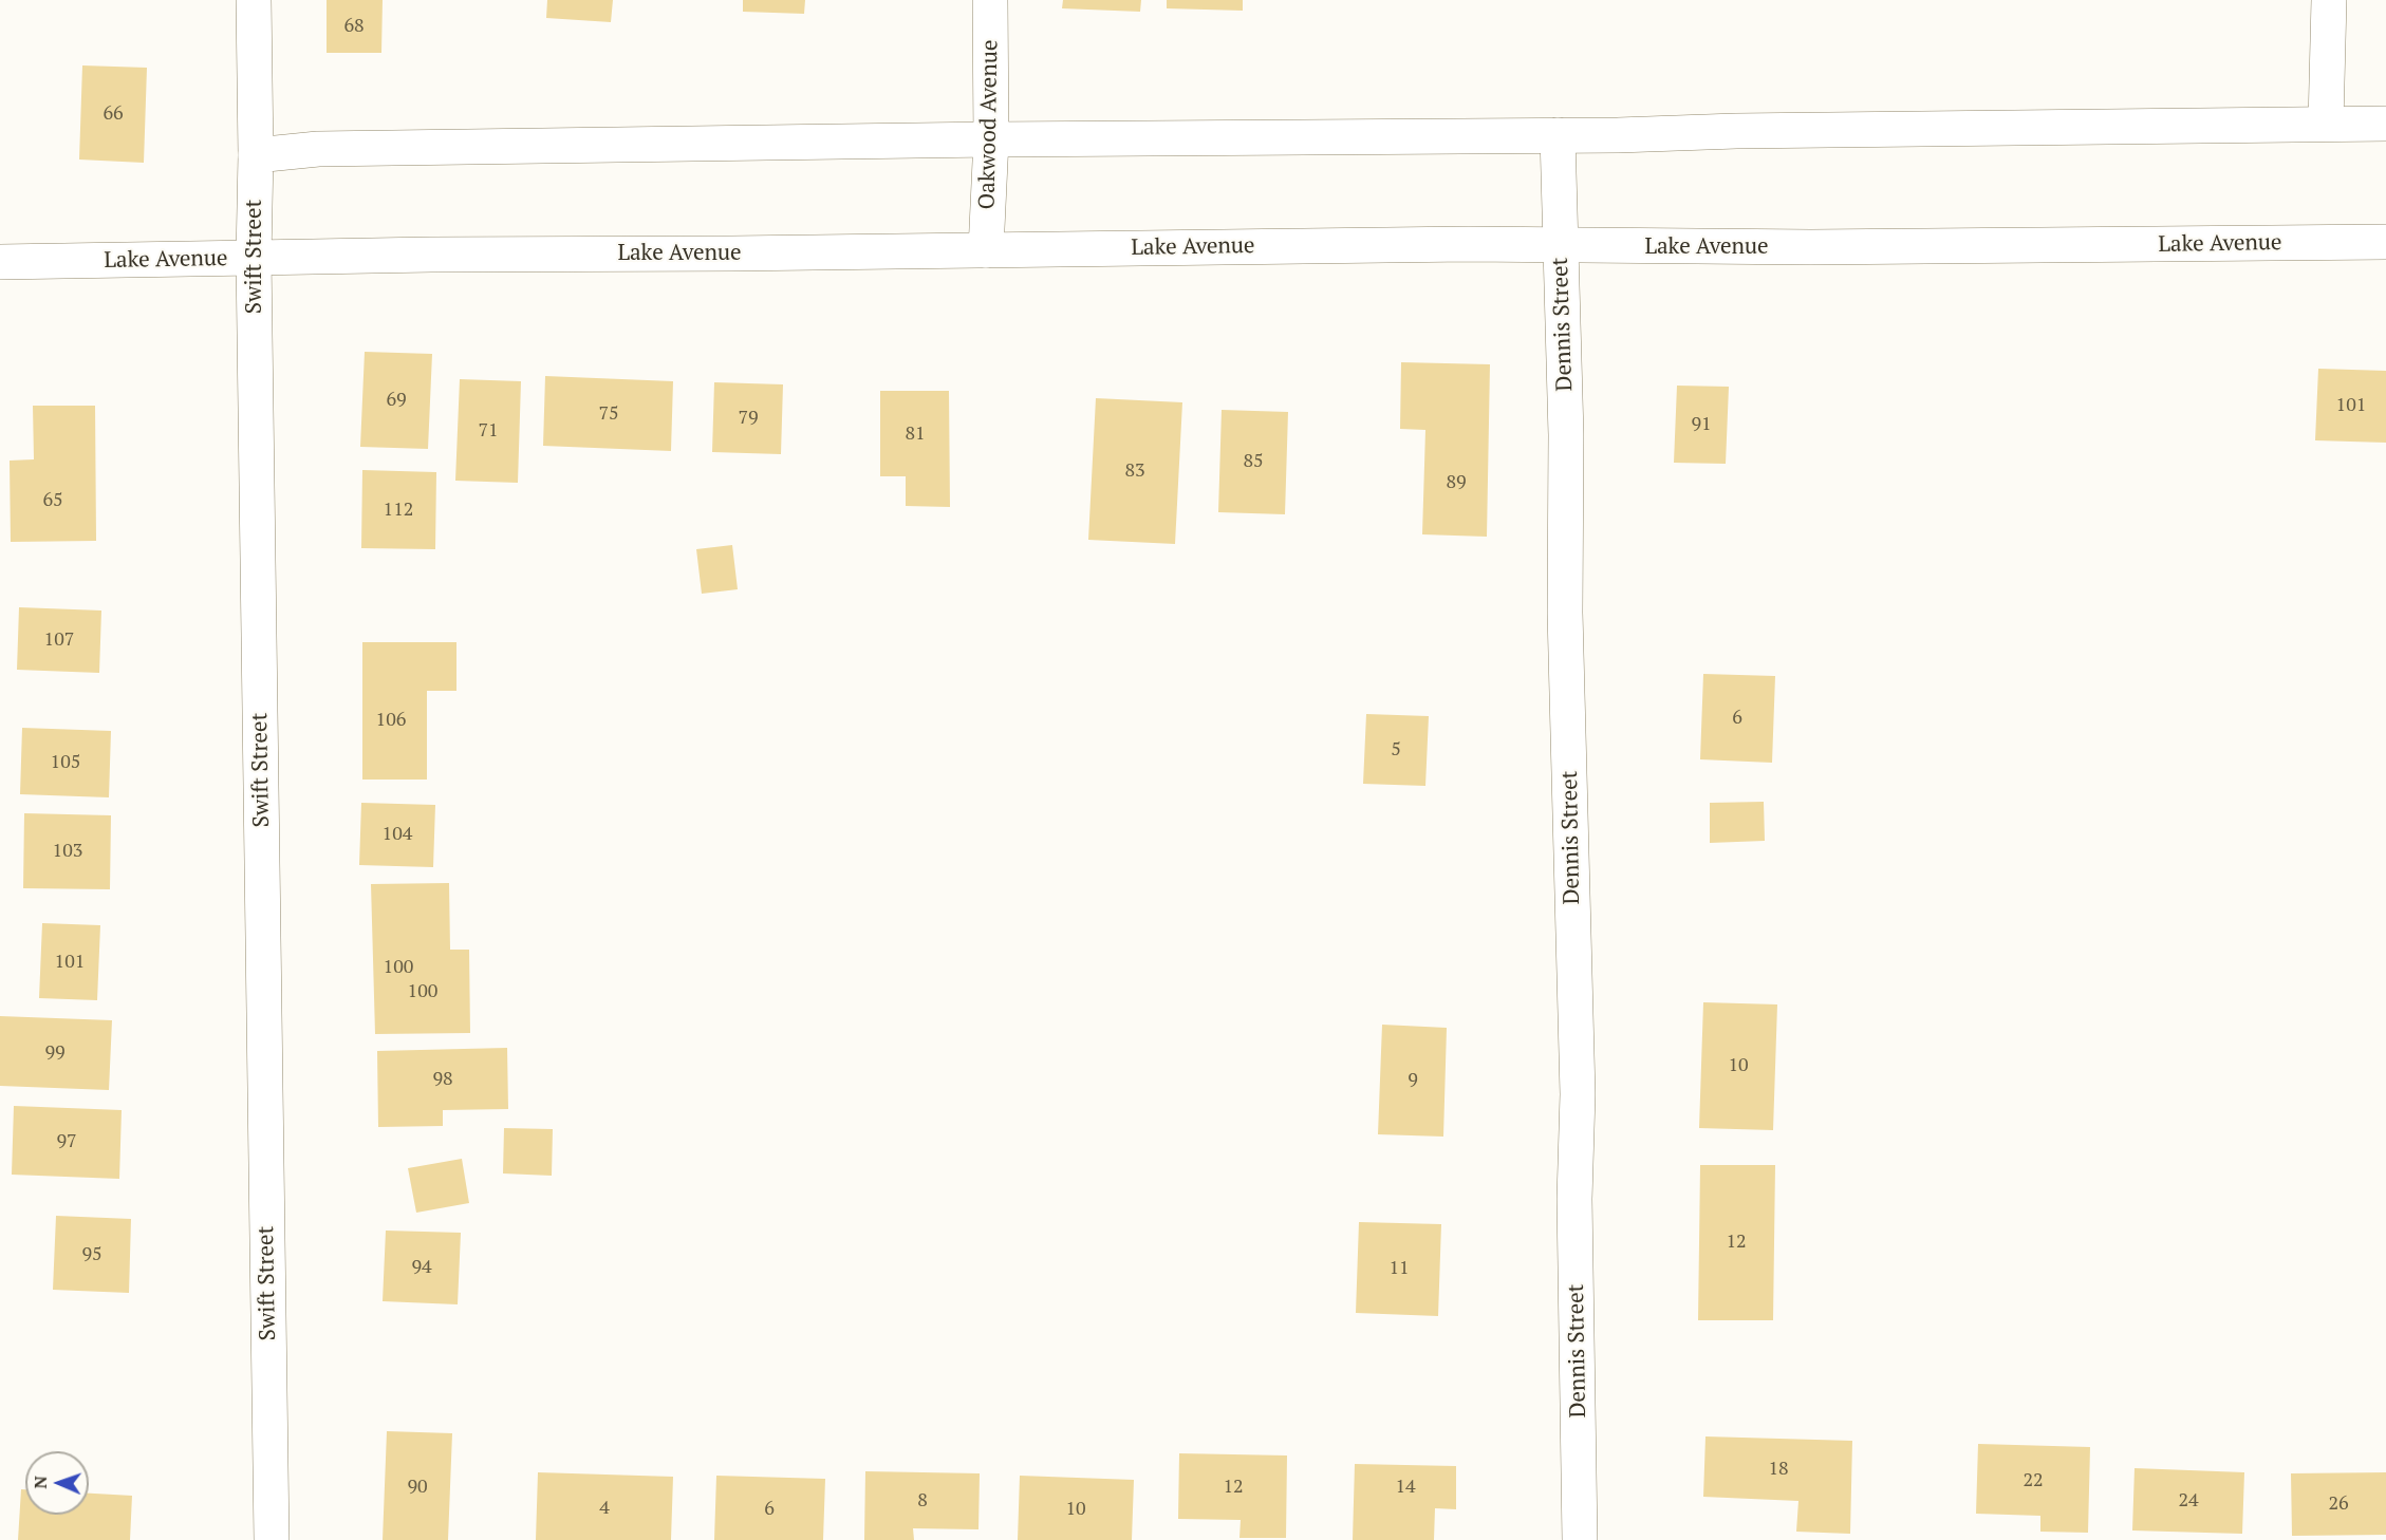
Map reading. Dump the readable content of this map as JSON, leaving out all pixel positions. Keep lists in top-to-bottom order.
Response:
{
  "streets": {
    "main road": [
      "Oakwood Avenue",
      "Lake Avenue",
      "Swift Street",
      "Dennis Street"
    ]
  },
  "crossings": [
    ["Oakwood Avenue", "Lake Avenue"],
    ["Lake Avenue", "Swift Street"],
    ["Lake Avenue", "Dennis Street"]
  ],
  "house_numbers": [
    "68",
    "66",
    "69",
    "101",
    "75",
    "79",
    "91",
    "71",
    "81",
    "85",
    "83",
    "89",
    "65",
    "112",
    "107",
    "6",
    "106",
    "5",
    "105",
    "104",
    "103",
    "101",
    "100",
    "100",
    "99",
    "10",
    "98",
    "9",
    "97",
    "12",
    "95",
    "94",
    "11",
    "18",
    "22",
    "90",
    "12",
    "14",
    "8",
    "24",
    "26",
    "4",
    "6",
    "10"
  ],
  "north": "left"
}
